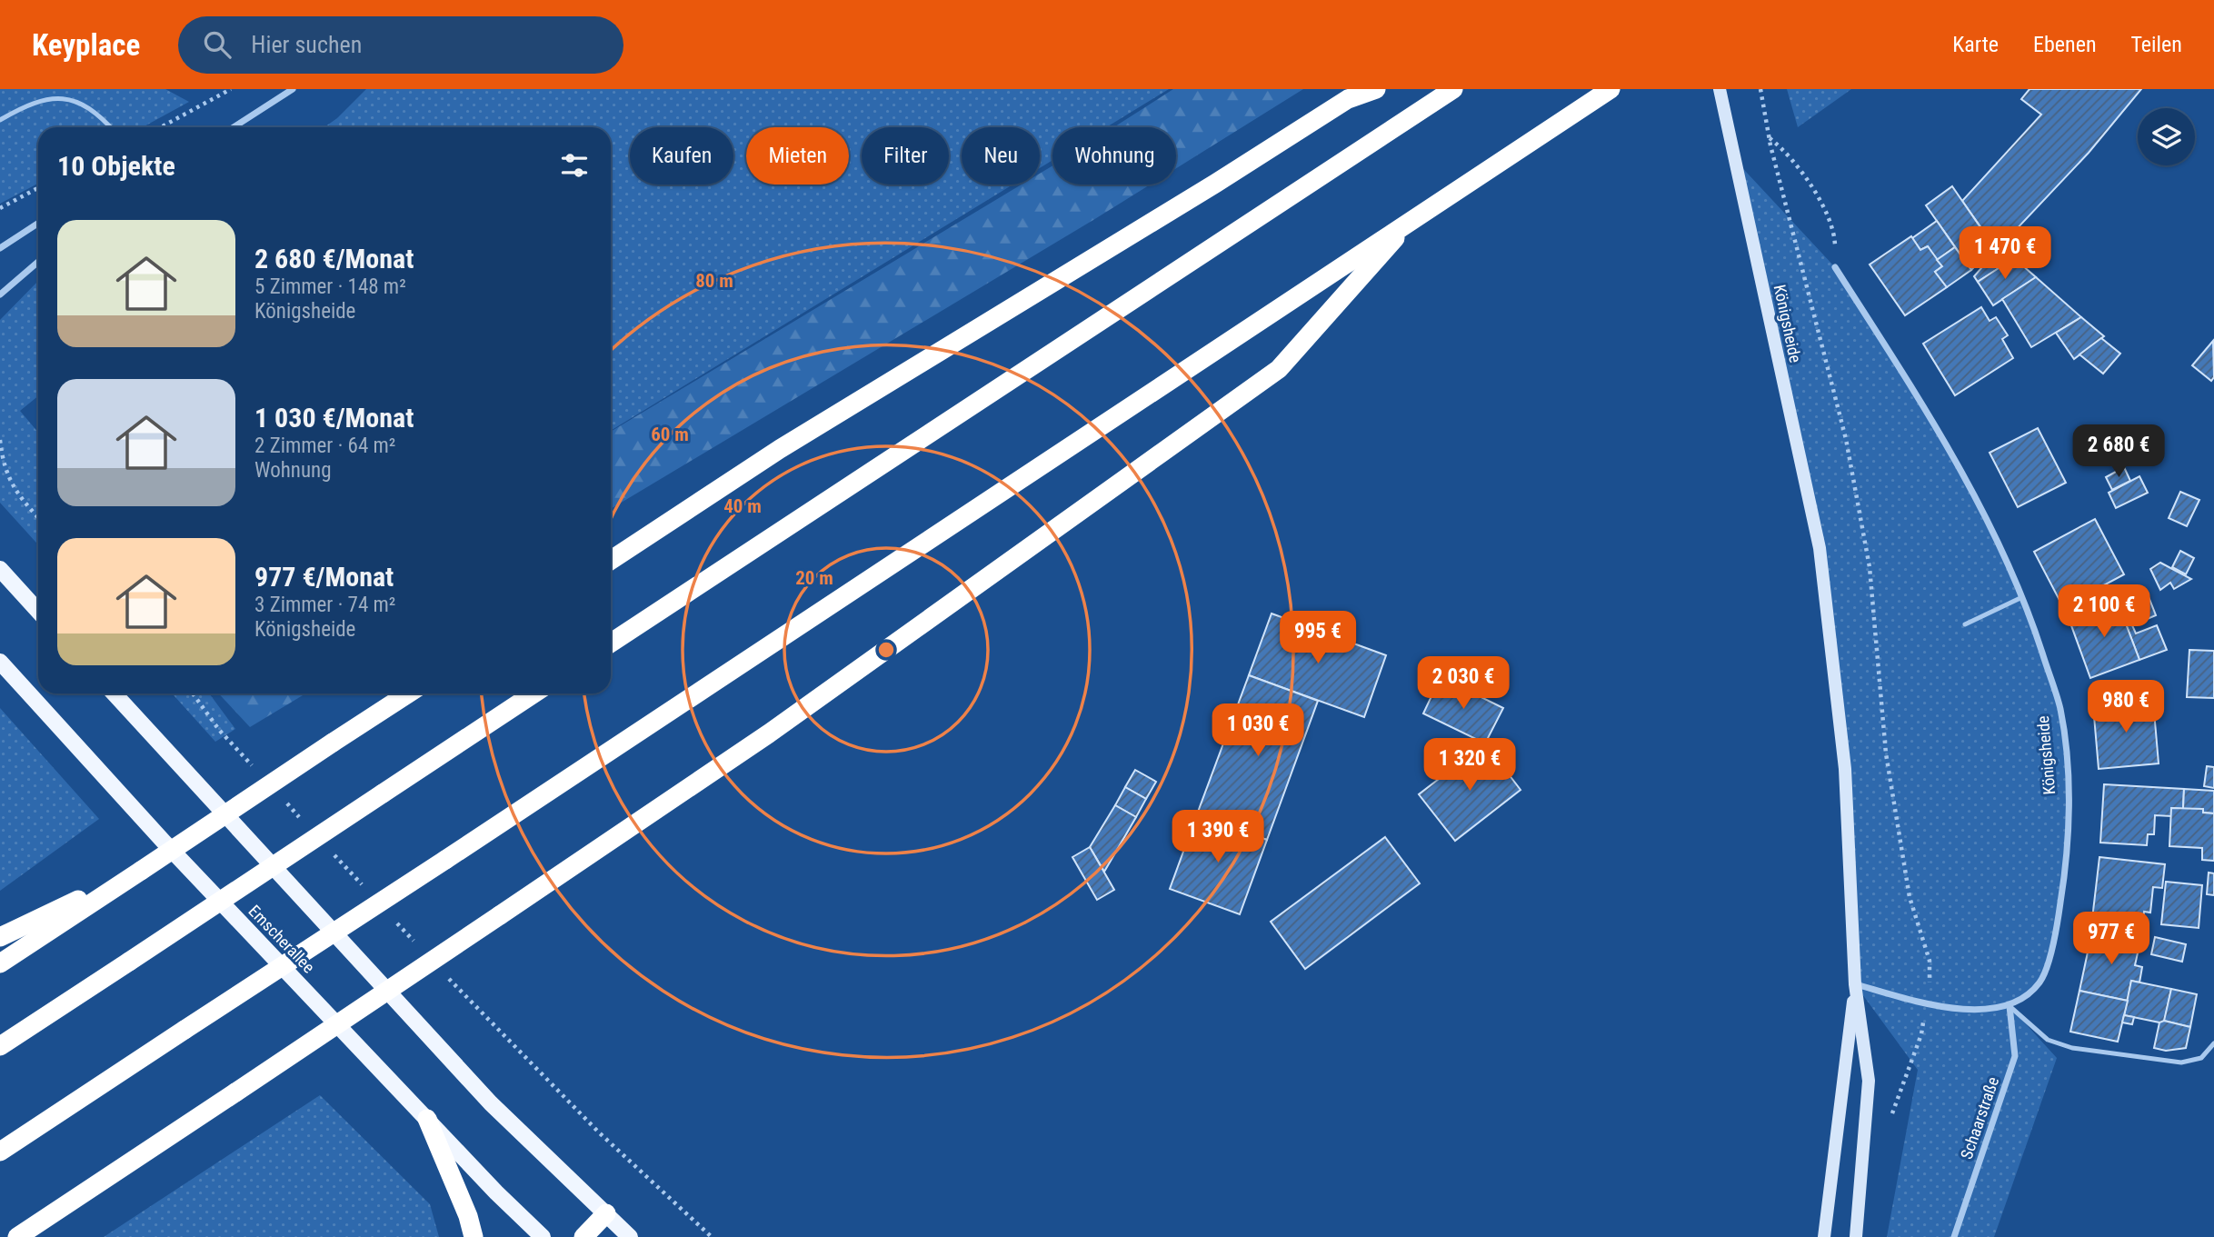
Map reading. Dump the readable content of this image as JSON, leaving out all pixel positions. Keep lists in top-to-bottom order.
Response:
{
  "streets": {
    "main road": ["Königsheide", "Emscherallee"],
    "street": ["Schaarstraße"]
  },
  "crossings": [
    ["Königsheide", "Schaarstraße"]
  ],
  "page": {
    "header": "Keyplace",
    "search": "Hier suchen",
    "nav": ["Karte", "Ebenen", "Teilen"],
    "chip": [
      "Kaufen",
      "Mieten",
      "Filter",
      "Neu",
      "Wohnung"
    ],
    "heading": "10 Objekte",
    "list": [
      {
        "name": "2 680 €/Monat",
        "note": "5 Zimmer · 148 m² · Königsheide"
      },
      {
        "name": "1 030 €/Monat",
        "note": "2 Zimmer · 64 m² · Wohnung"
      },
      {
        "name": "977 €/Monat",
        "note": "3 Zimmer · 74 m² · Königsheide"
      }
    ],
    "price": [
      "1 470 €",
      "2 680 €",
      "2 100 €",
      "995 €",
      "2 030 €",
      "980 €",
      "1 030 €",
      "1 320 €",
      "1 390 €",
      "977 €"
    ]
  },
  "rings": [
    "80 m",
    "60 m",
    "40 m",
    "20 m"
  ]
}
